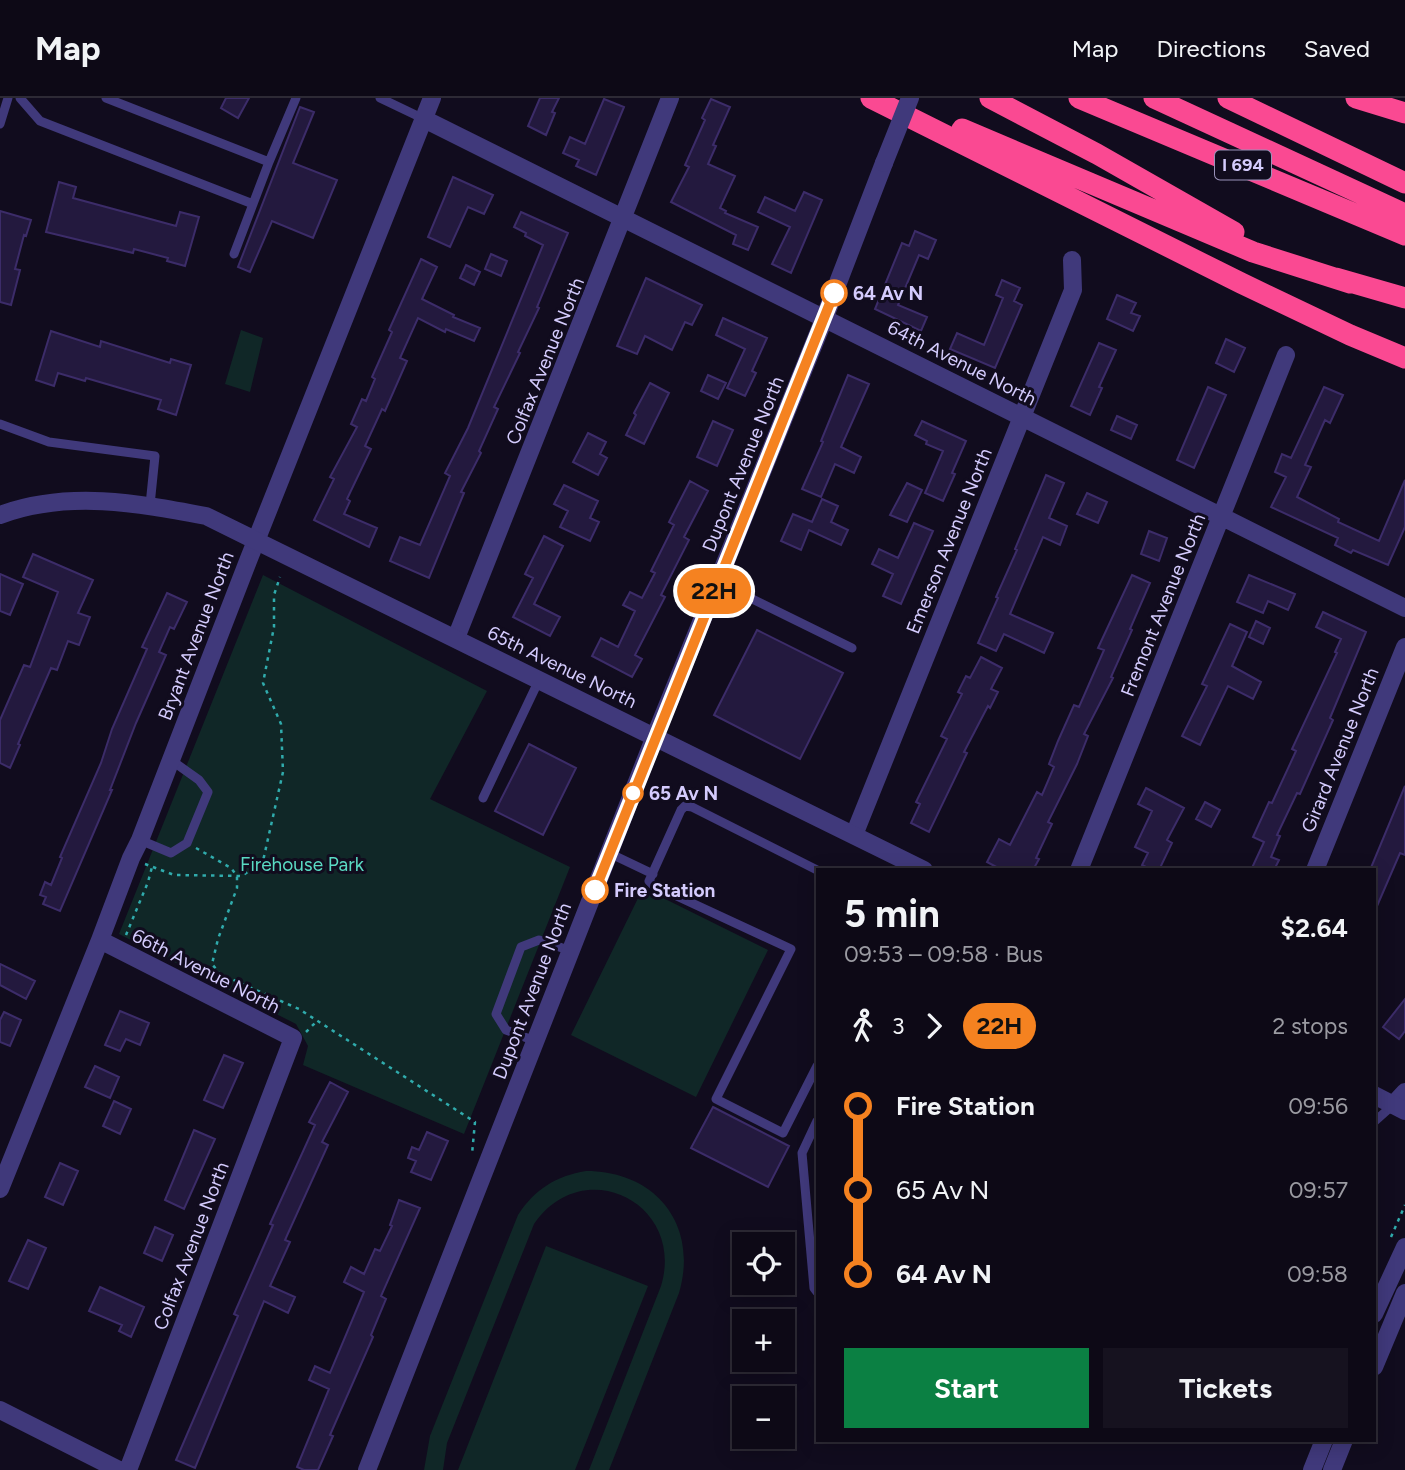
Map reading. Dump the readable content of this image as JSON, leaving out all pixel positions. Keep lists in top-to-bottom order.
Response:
{
  "streets": {
    "highway": ["I 694"],
    "street": [
      "Colfax Avenue North",
      "64th Avenue North",
      "Dupont Avenue North",
      "Emerson Avenue North",
      "Fremont Avenue North",
      "Bryant Avenue North",
      "65th Avenue North",
      "Girard Avenue North",
      "66th Avenue North"
    ]
  },
  "crossings": [
    ["Colfax Avenue North", "64th Avenue North"],
    ["Colfax Avenue North", "65th Avenue North"],
    ["Colfax Avenue North", "66th Avenue North"],
    ["64th Avenue North", "Dupont Avenue North"],
    ["64th Avenue North", "Emerson Avenue North"],
    ["64th Avenue North", "Fremont Avenue North"],
    ["64th Avenue North", "Bryant Avenue North"],
    ["Dupont Avenue North", "65th Avenue North"],
    ["Emerson Avenue North", "65th Avenue North"],
    ["Bryant Avenue North", "65th Avenue North"],
    ["Bryant Avenue North", "66th Avenue North"]
  ],
  "parks": ["Firehouse Park"],
  "places": ["64 Av N", "65 Av N", "Fire Station"],
  "lines": ["bus line 22H"],
  "page": {
    "header": "Map",
    "nav": ["Map", "Directions", "Saved"],
    "on_map": "22H",
    "heading": ["5 min", "09:53 – 09:58 · Bus", "$2.64"],
    "legs": ["3", "22H", "2 stops"],
    "list": [
      {
        "name": "Fire Station",
        "value": "09:56"
      },
      {
        "name": "65 Av N",
        "value": "09:57"
      },
      {
        "name": "64 Av N",
        "value": "09:58"
      }
    ],
    "map_buttons": ["+", "−"],
    "buttons": ["Start", "Tickets"]
  }
}
